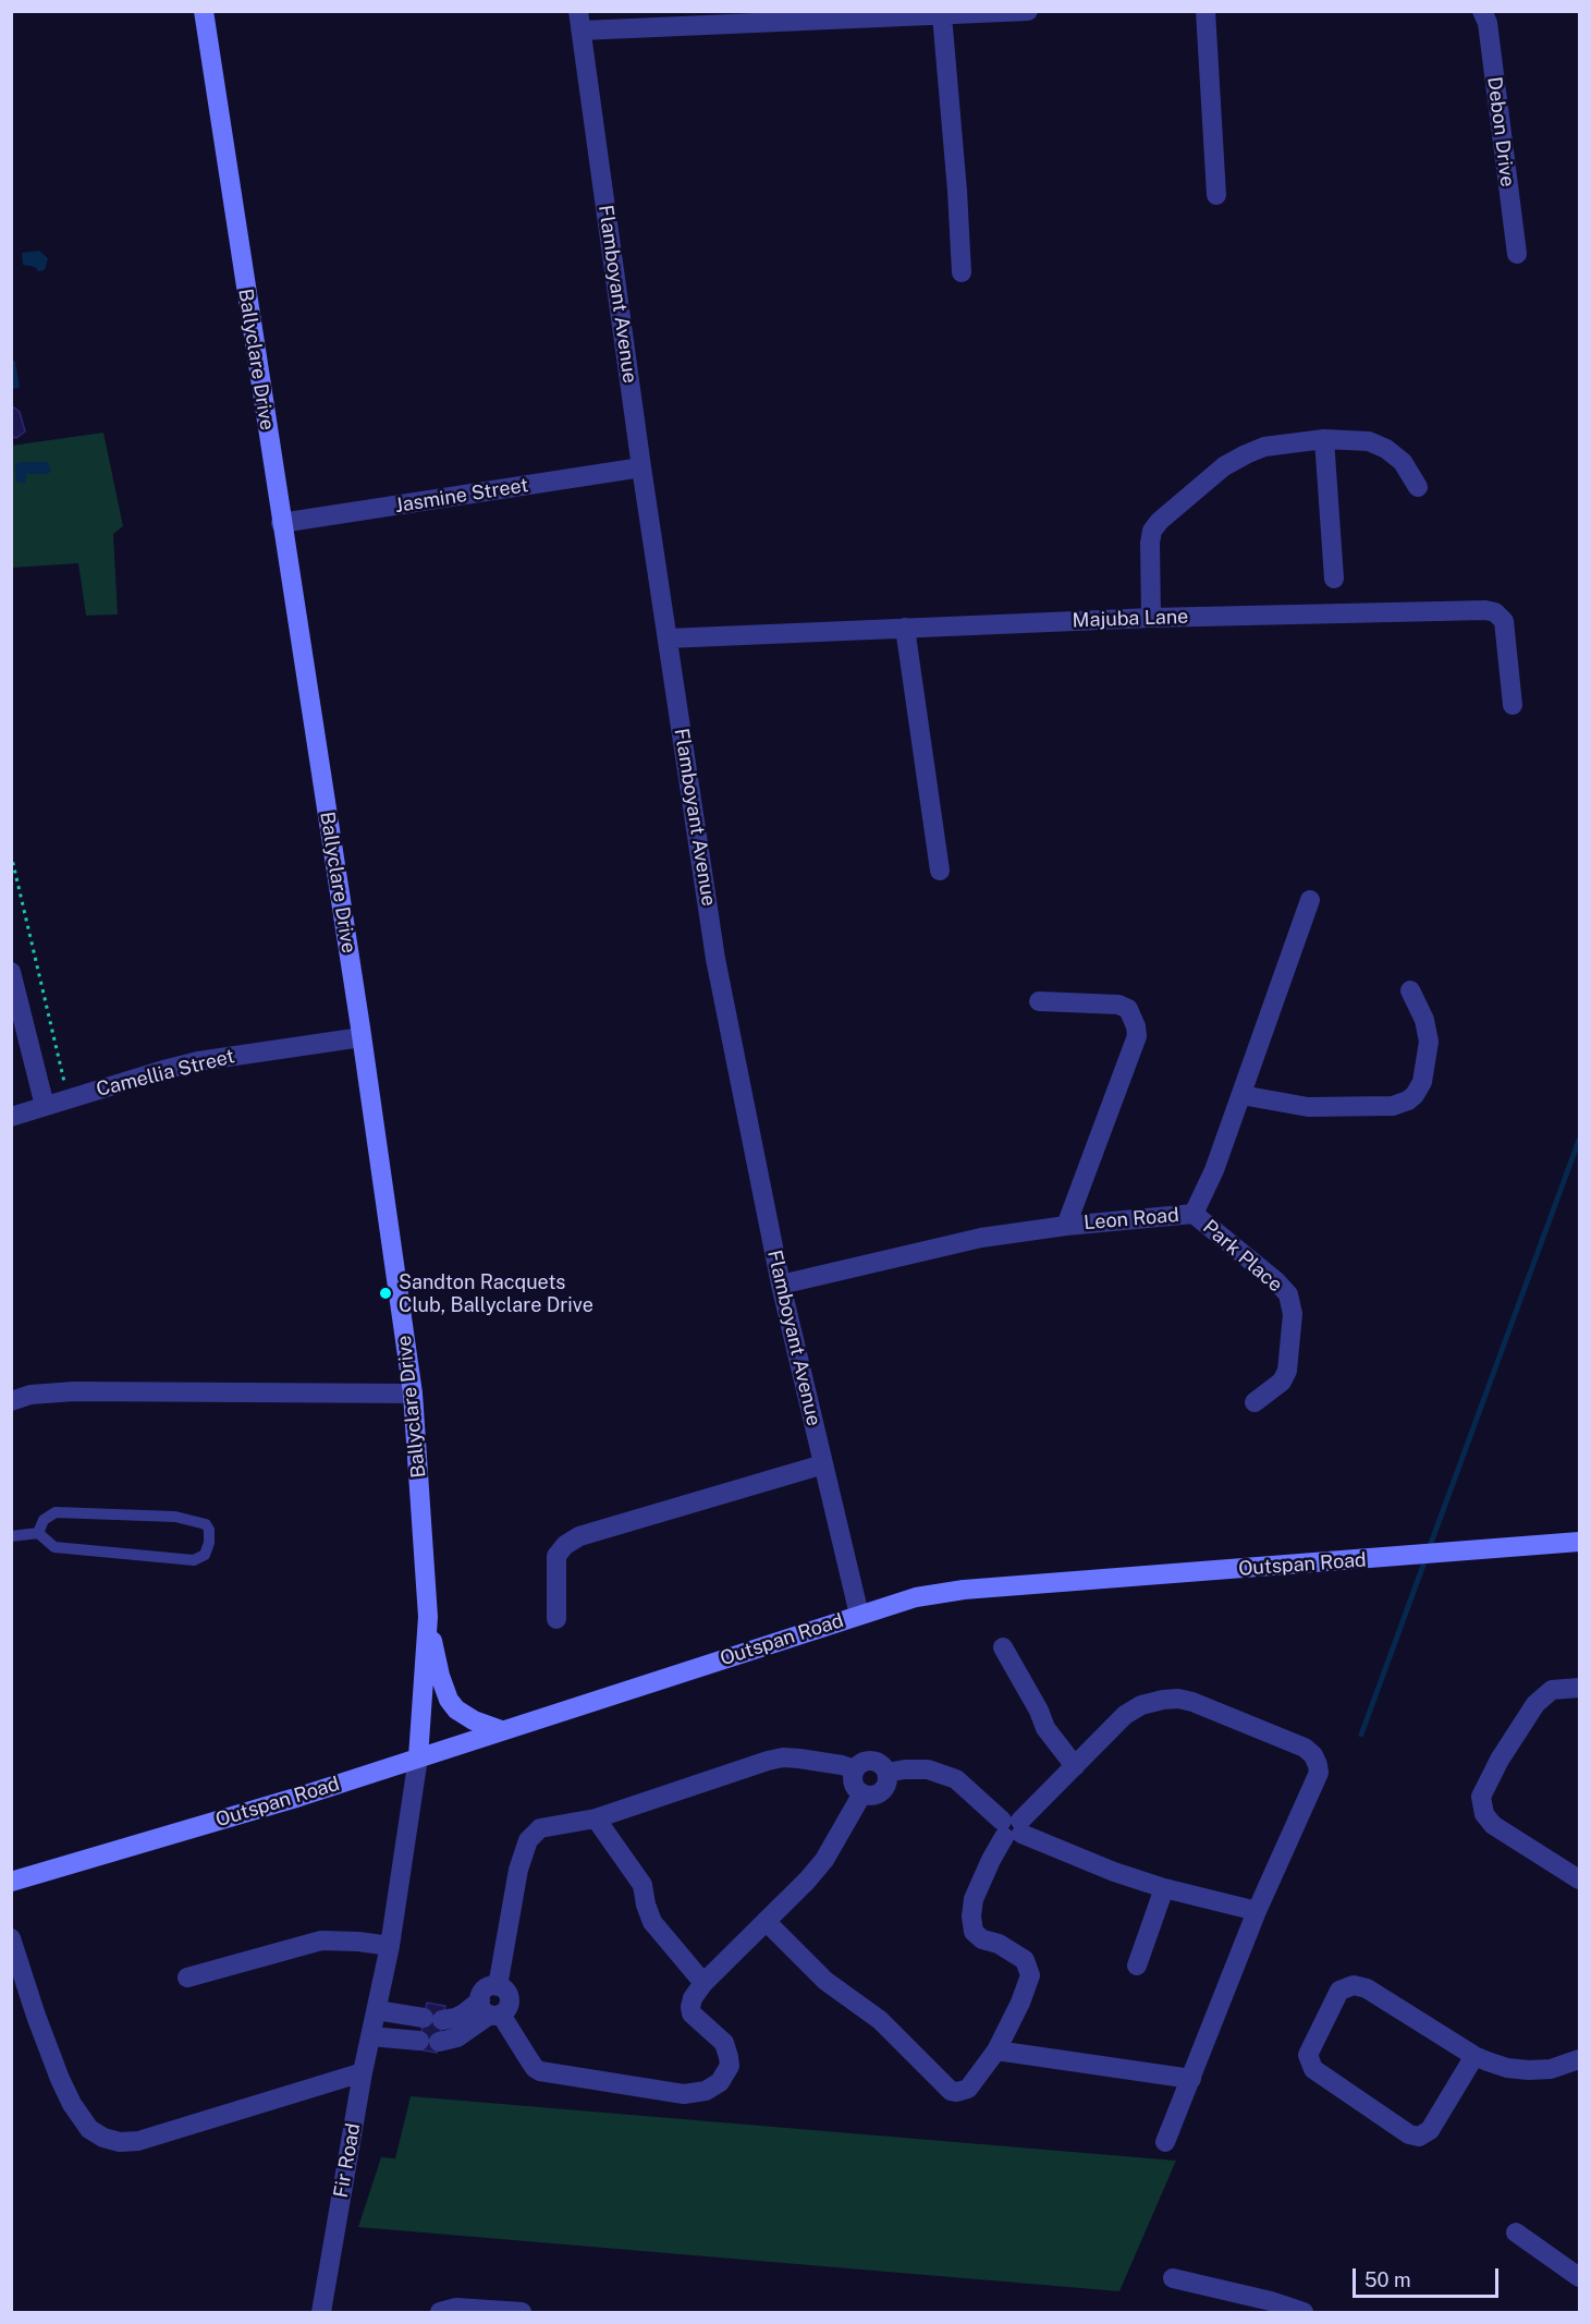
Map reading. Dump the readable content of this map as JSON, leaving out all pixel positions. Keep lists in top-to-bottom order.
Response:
{
  "streets": {
    "street": [
      "Debon Drive",
      "Flamboyant Avenue",
      "Ballyclare Drive",
      "Jasmine Street",
      "Majuba Lane",
      "Camellia Street",
      "Leon Road",
      "Park Place",
      "Outspan Road",
      "Fir Road"
    ]
  },
  "crossings": [
    ["Flamboyant Avenue", "Jasmine Street"],
    ["Flamboyant Avenue", "Majuba Lane"],
    ["Flamboyant Avenue", "Leon Road"],
    ["Flamboyant Avenue", "Outspan Road"],
    ["Ballyclare Drive", "Jasmine Street"],
    ["Ballyclare Drive", "Camellia Street"],
    ["Ballyclare Drive", "Outspan Road"],
    ["Ballyclare Drive", "Fir Road"],
    ["Leon Road", "Park Place"],
    ["Outspan Road", "Fir Road"]
  ],
  "places": ["Sandton Racquets Club, Ballyclare Drive"],
  "scale_bar": "50 m"
}
